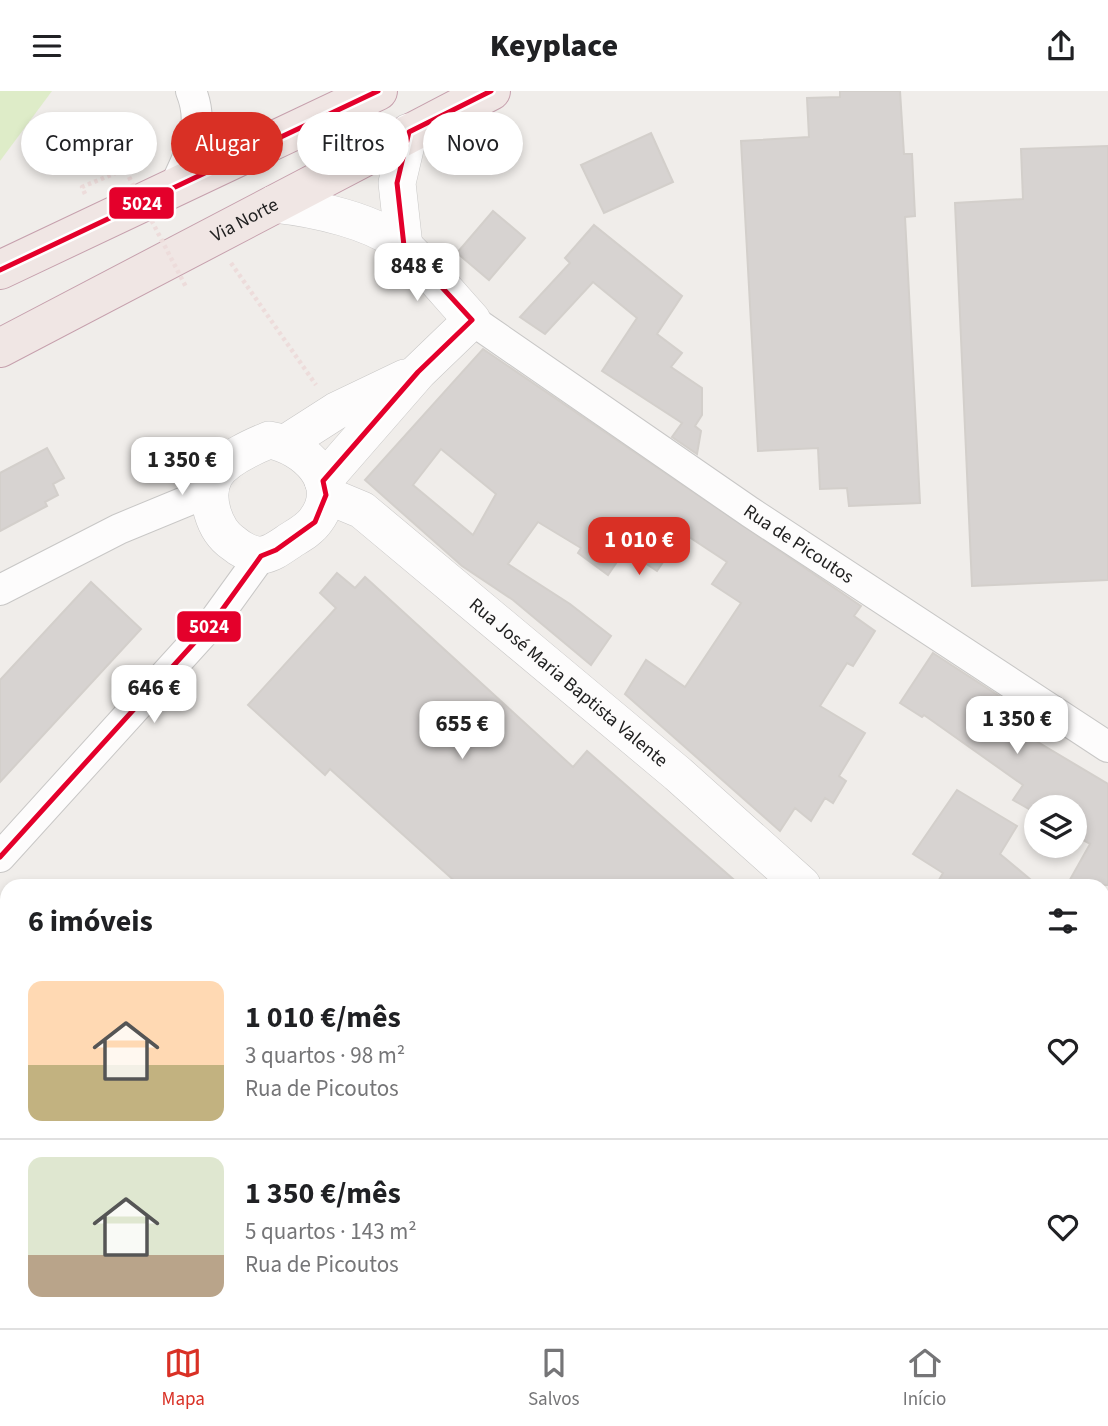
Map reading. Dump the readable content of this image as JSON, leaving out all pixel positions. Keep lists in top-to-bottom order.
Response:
{
  "streets": {
    "highway": ["Via Norte"],
    "street": ["Rua de Picoutos", "Rua José Maria Baptista Valente"]
  },
  "crossings": [
    ["Via Norte", "Rua de Picoutos"]
  ],
  "lines": ["transit line 5024"],
  "page": {
    "header": "Keyplace",
    "chip": [
      "Comprar",
      "Alugar",
      "Filtros",
      "Novo"
    ],
    "price": [
      "848 €",
      "1 350 €",
      "1 010 €",
      "646 €",
      "1 350 €",
      "655 €"
    ],
    "heading": "6 imóveis",
    "list": [
      {
        "name": "1 010 €/mês",
        "note": "3 quartos · 98 m² · Rua de Picoutos"
      },
      {
        "name": "1 350 €/mês",
        "note": "5 quartos · 143 m² · Rua de Picoutos"
      }
    ],
    "tabs": ["Mapa", "Salvos", "Início"]
  }
}
